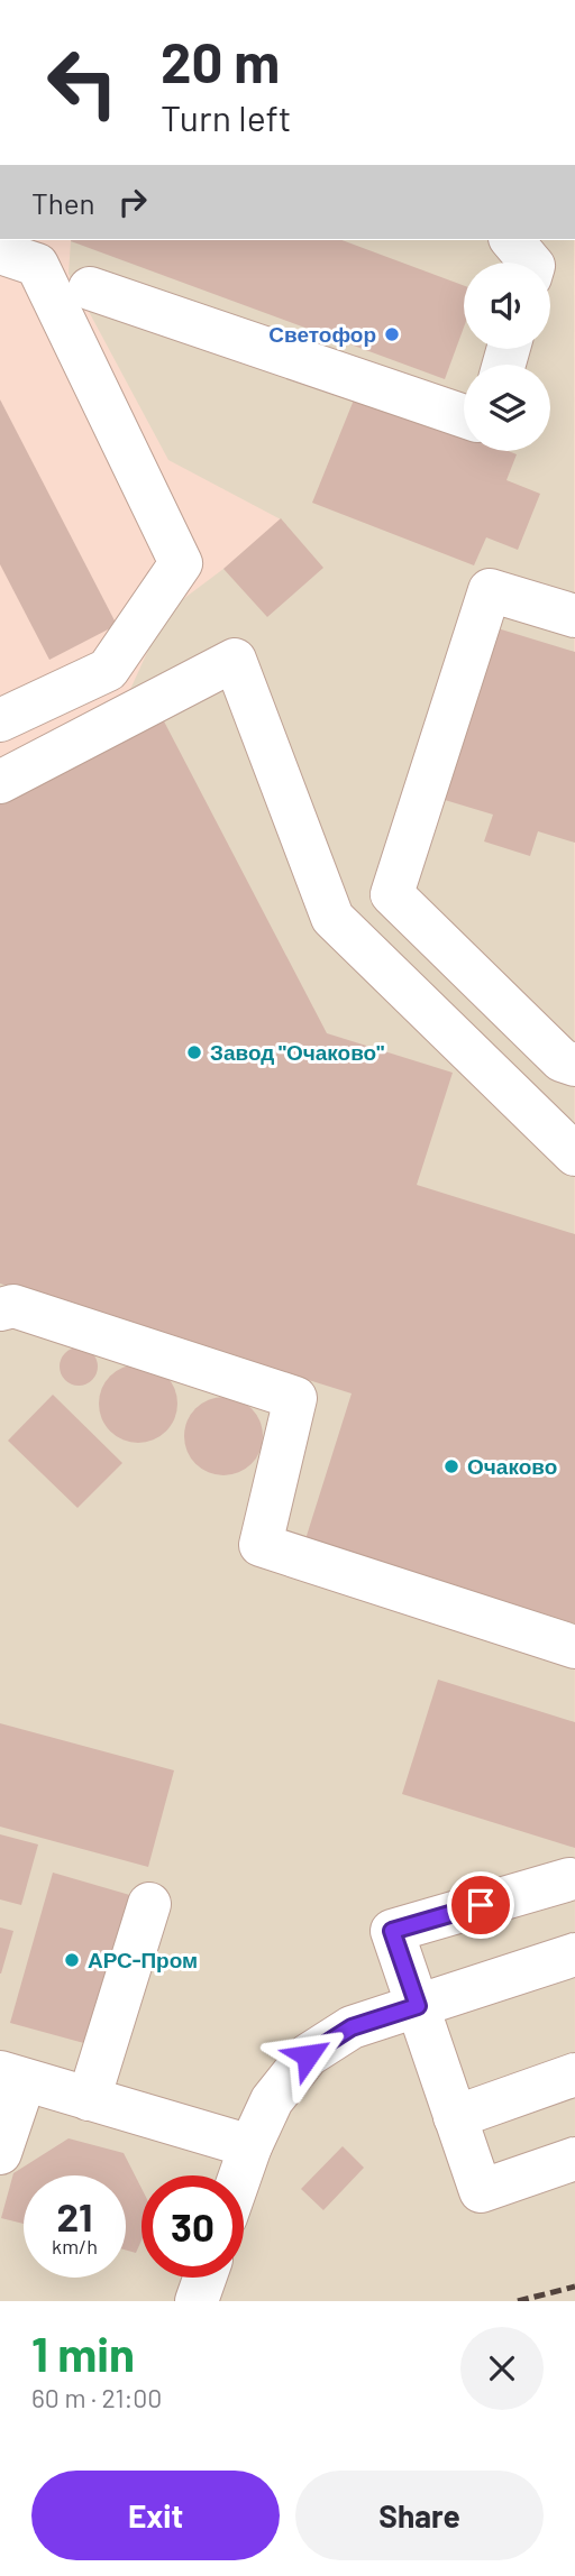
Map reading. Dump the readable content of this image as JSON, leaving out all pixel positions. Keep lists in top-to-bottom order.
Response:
{
  "places": [
    "Светофор",
    "Завод \"Очаково\"",
    "Очаково",
    "АРС-Пром"
  ],
  "page": {
    "turn": ["20 m", "Turn left"],
    "then": "Then",
    "speed": "21 km/h",
    "limit": "30",
    "heading": ["1 min", "60 m · 21:00"],
    "buttons": ["Exit", "Share"]
  }
}
